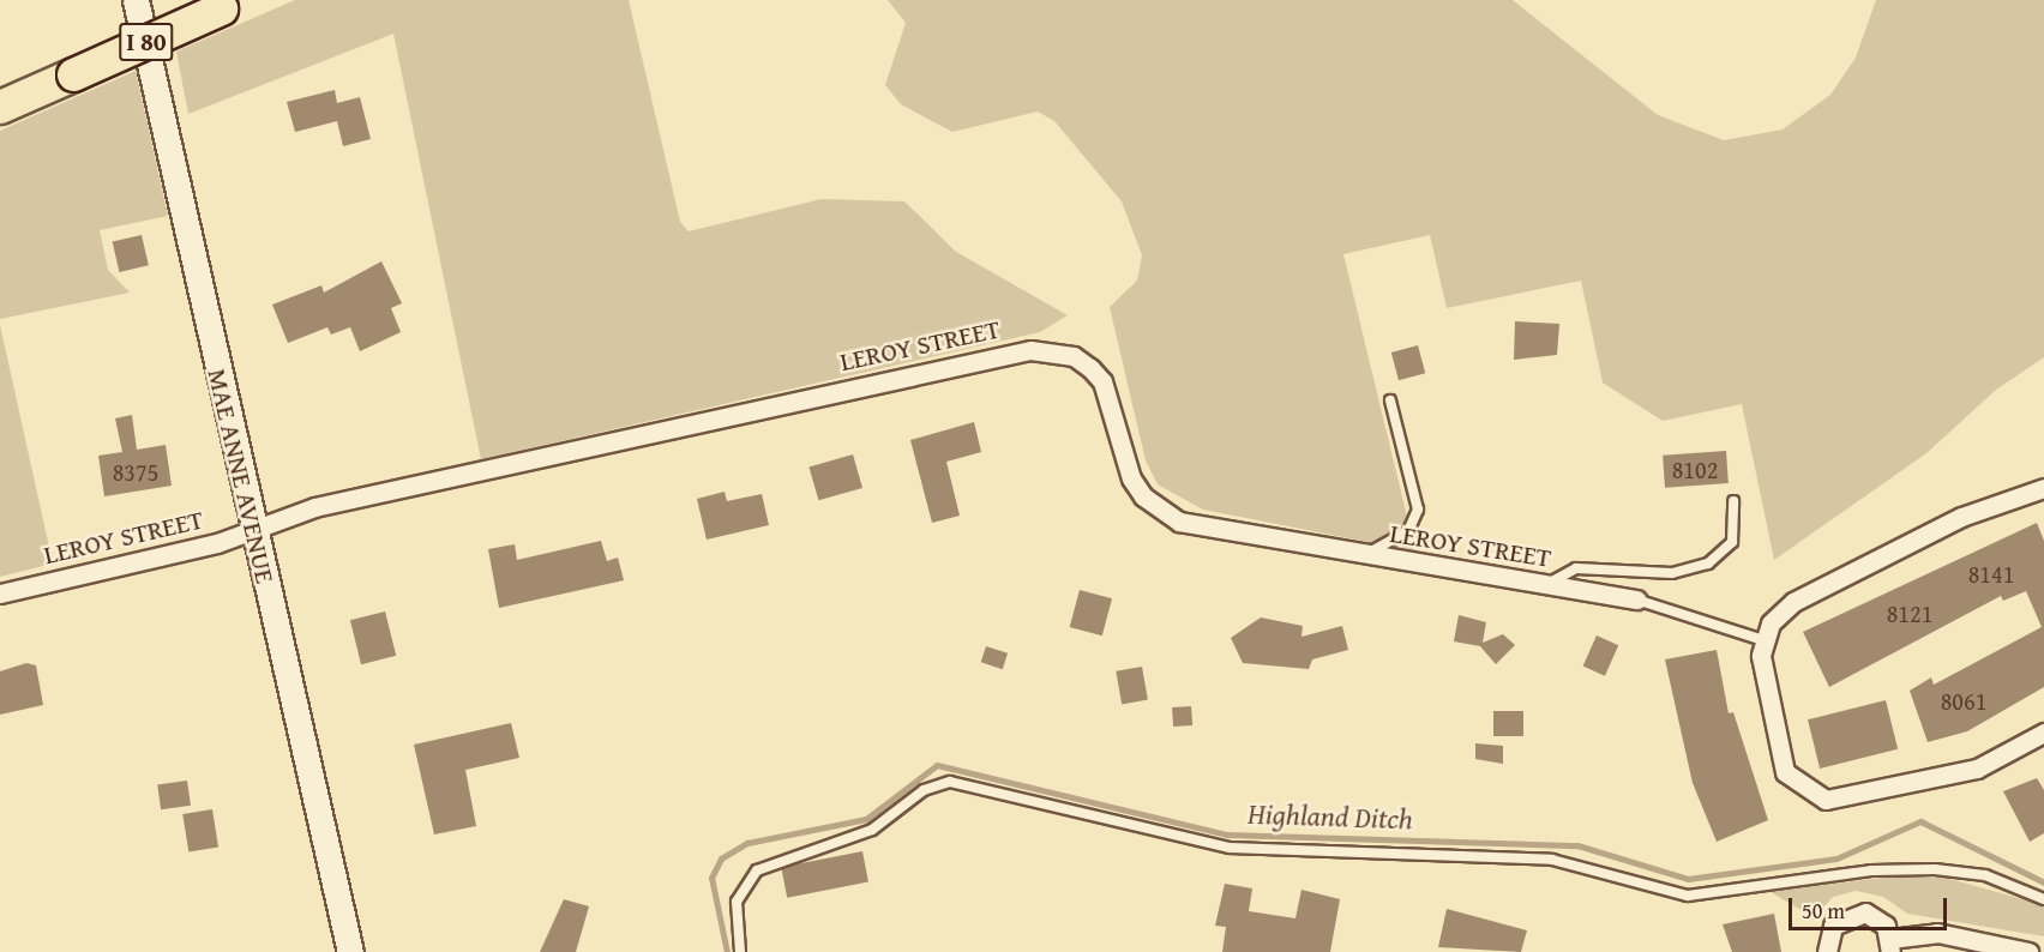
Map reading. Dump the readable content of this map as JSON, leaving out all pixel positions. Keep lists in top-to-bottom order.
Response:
{
  "streets": {
    "highway": ["I 80"],
    "street": ["LEROY STREET", "MAE ANNE AVENUE"]
  },
  "crossings": [
    ["LEROY STREET", "MAE ANNE AVENUE"]
  ],
  "water": ["Highland Ditch"],
  "house_numbers": [
    "8102",
    "8375",
    "8141",
    "8121",
    "8061"
  ],
  "scale_bar": "50 m"
}
